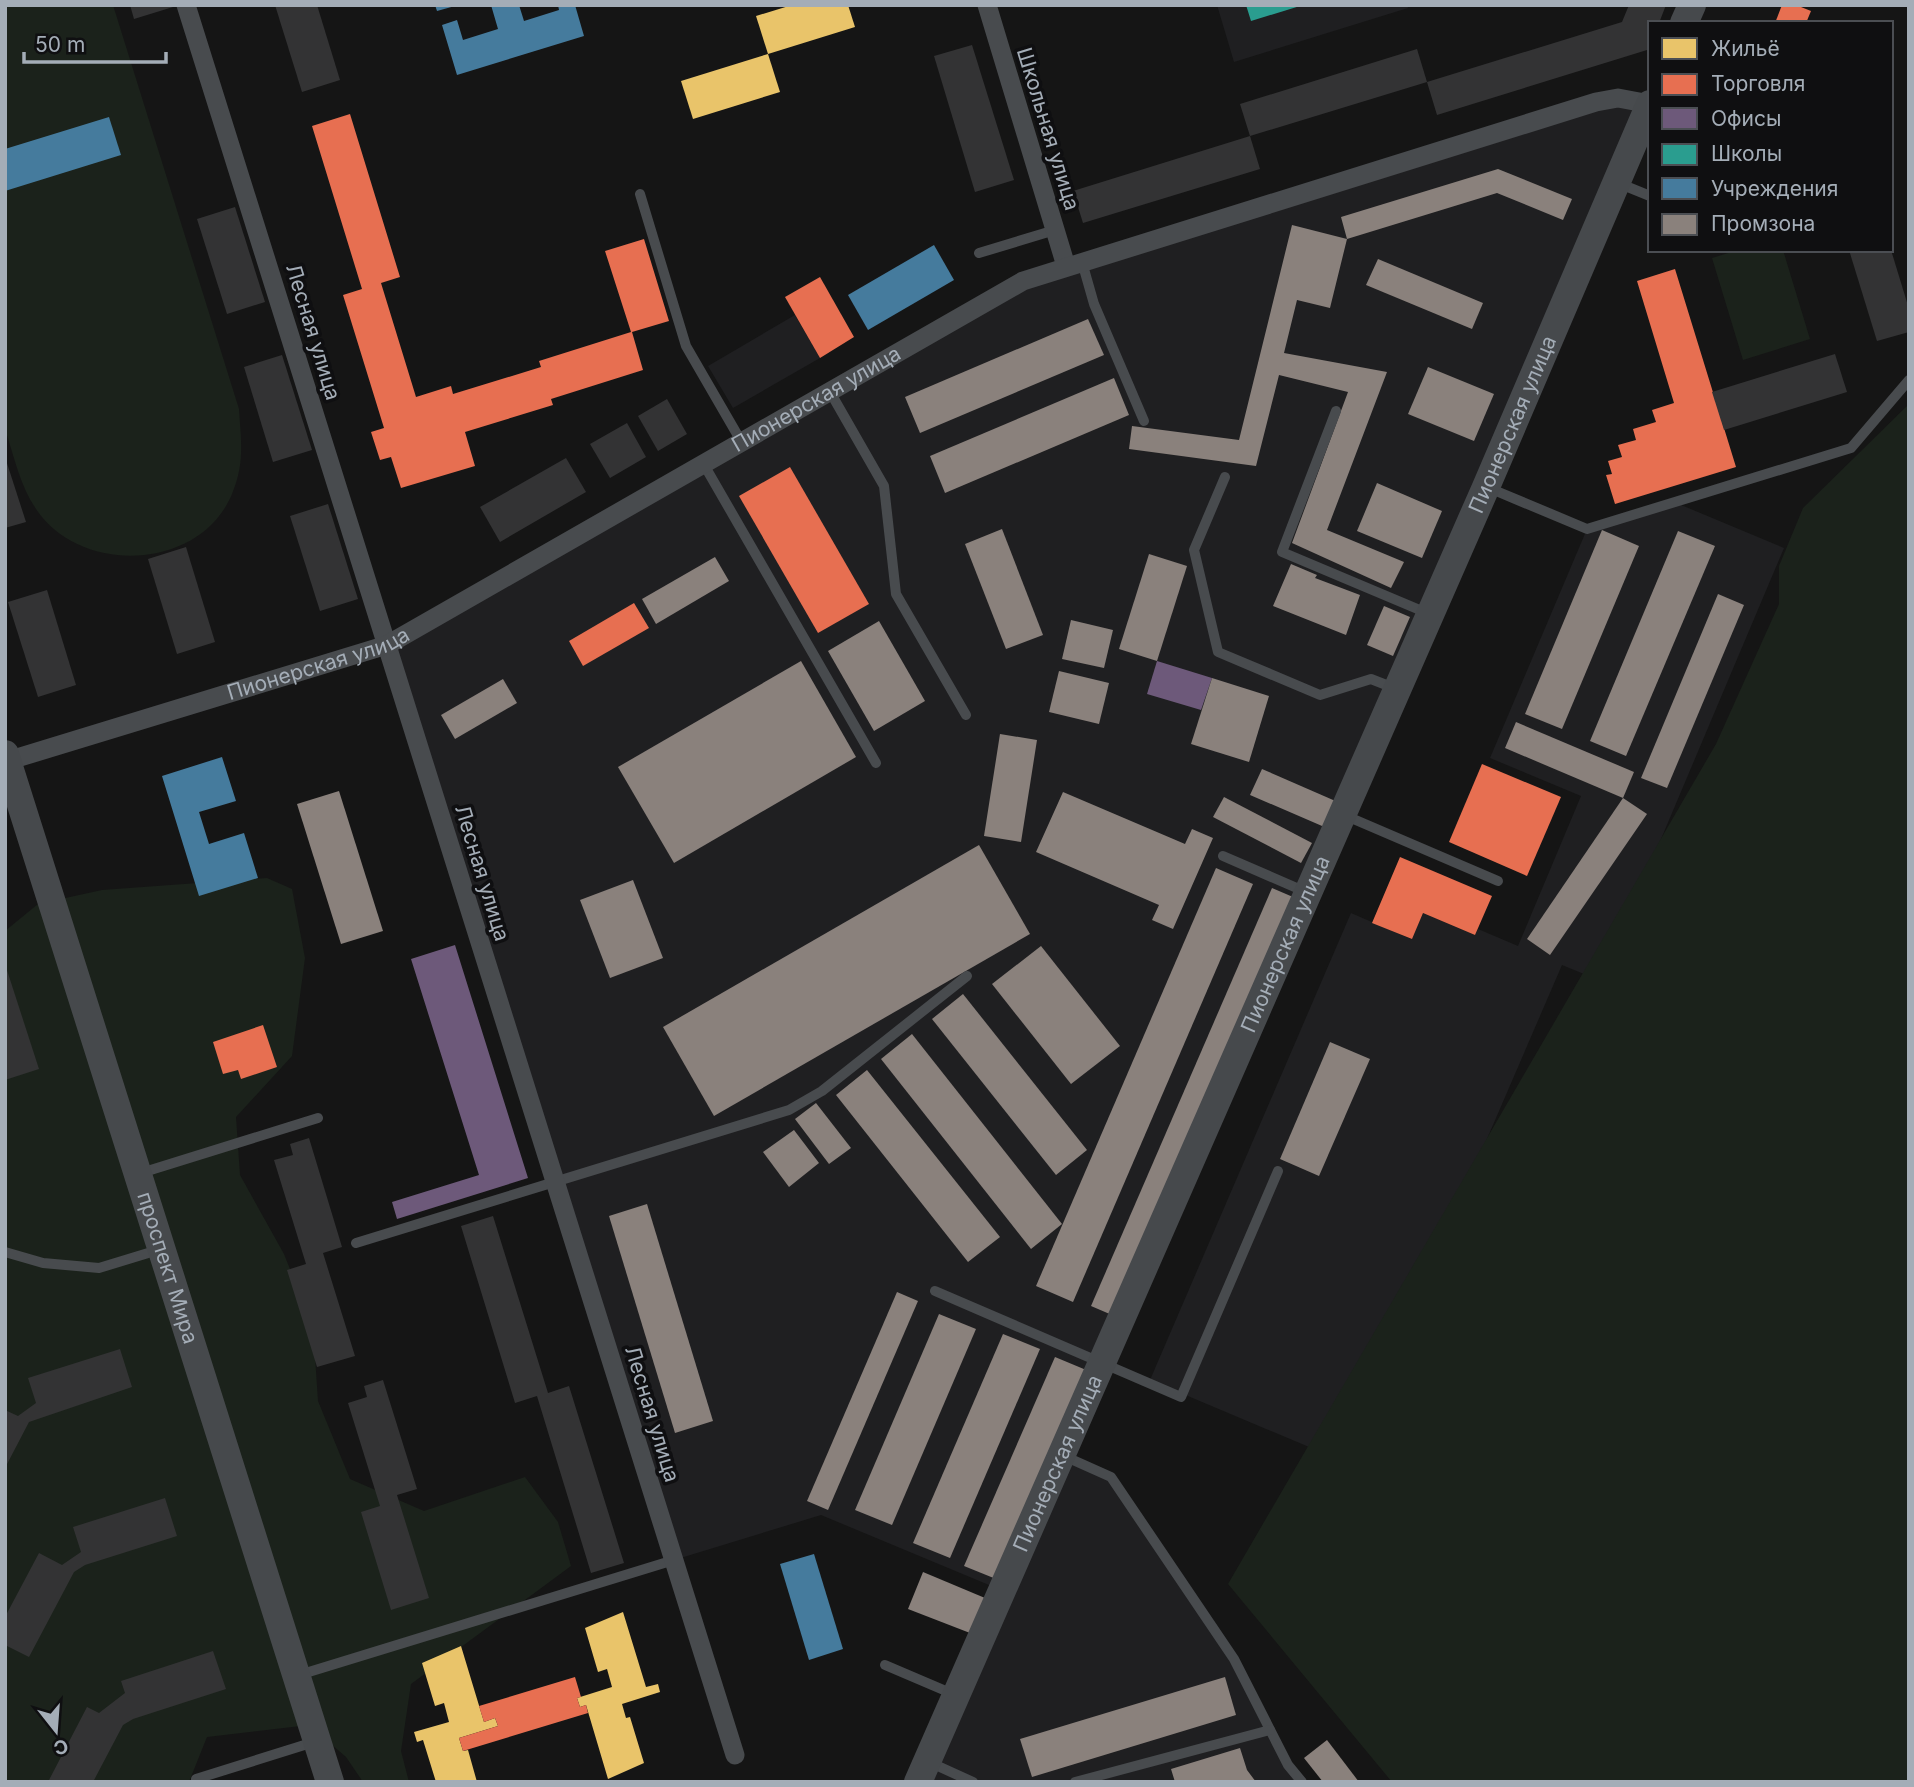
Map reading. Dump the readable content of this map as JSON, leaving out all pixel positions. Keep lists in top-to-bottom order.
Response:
{
  "streets": {
    "street": [
      "Школьная улица",
      "Лесная улица",
      "Пионерская улица",
      "проспект Мира"
    ]
  },
  "crossings": [
    ["Школьная улица", "Пионерская улица"],
    ["Лесная улица", "Пионерская улица"],
    ["Пионерская улица", "проспект Мира"]
  ],
  "legend": [
    "Жильё",
    "Торговля",
    "Офисы",
    "Школы",
    "Учреждения",
    "Промзона"
  ],
  "scale_bar": "50 m",
  "north": "bottom"
}
